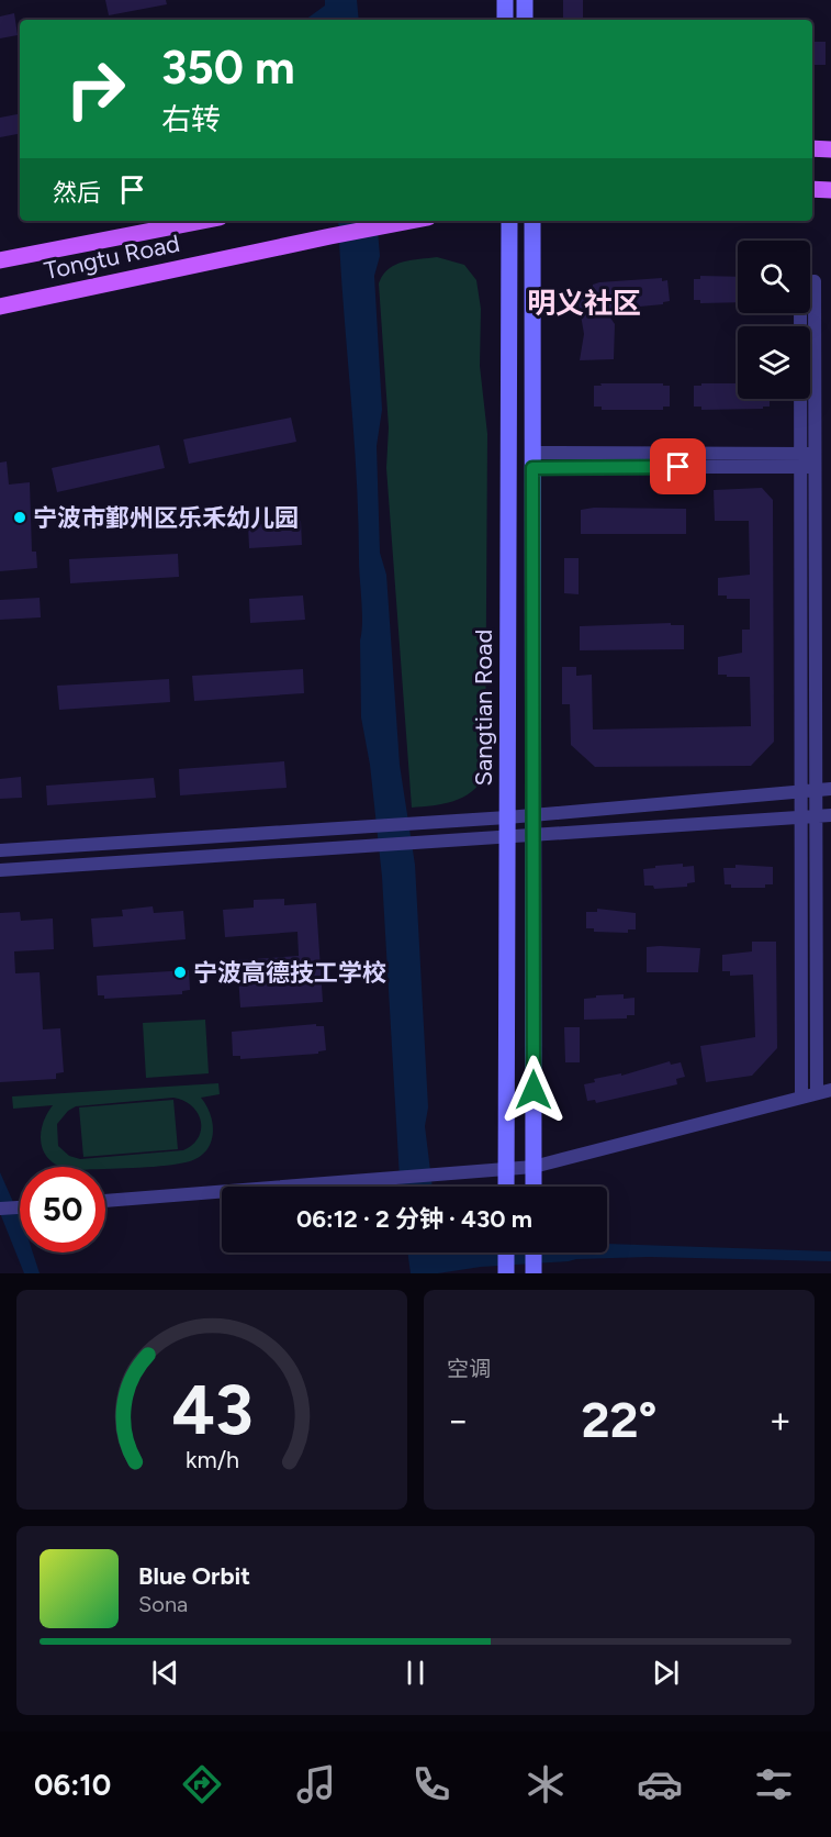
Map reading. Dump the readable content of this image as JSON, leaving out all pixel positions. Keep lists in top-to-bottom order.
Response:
{
  "streets": {
    "main road": ["Tongtu Road", "Sangtian Road"]
  },
  "districts": ["明义社区"],
  "places": ["宁波市鄞州区乐禾幼儿园", "宁波高德技工学校"],
  "page": {
    "turn": ["350 m", "右转"],
    "then": "然后",
    "limit": "50",
    "trip": "06:12 · 2 分钟 · 430 m",
    "tile": "空调",
    "heat": ["−", "22°", "+"],
    "song": ["Blue Orbit", "Sona"],
    "tabs": "06:10",
    "gauge": ["43", "km/h"]
  }
}
